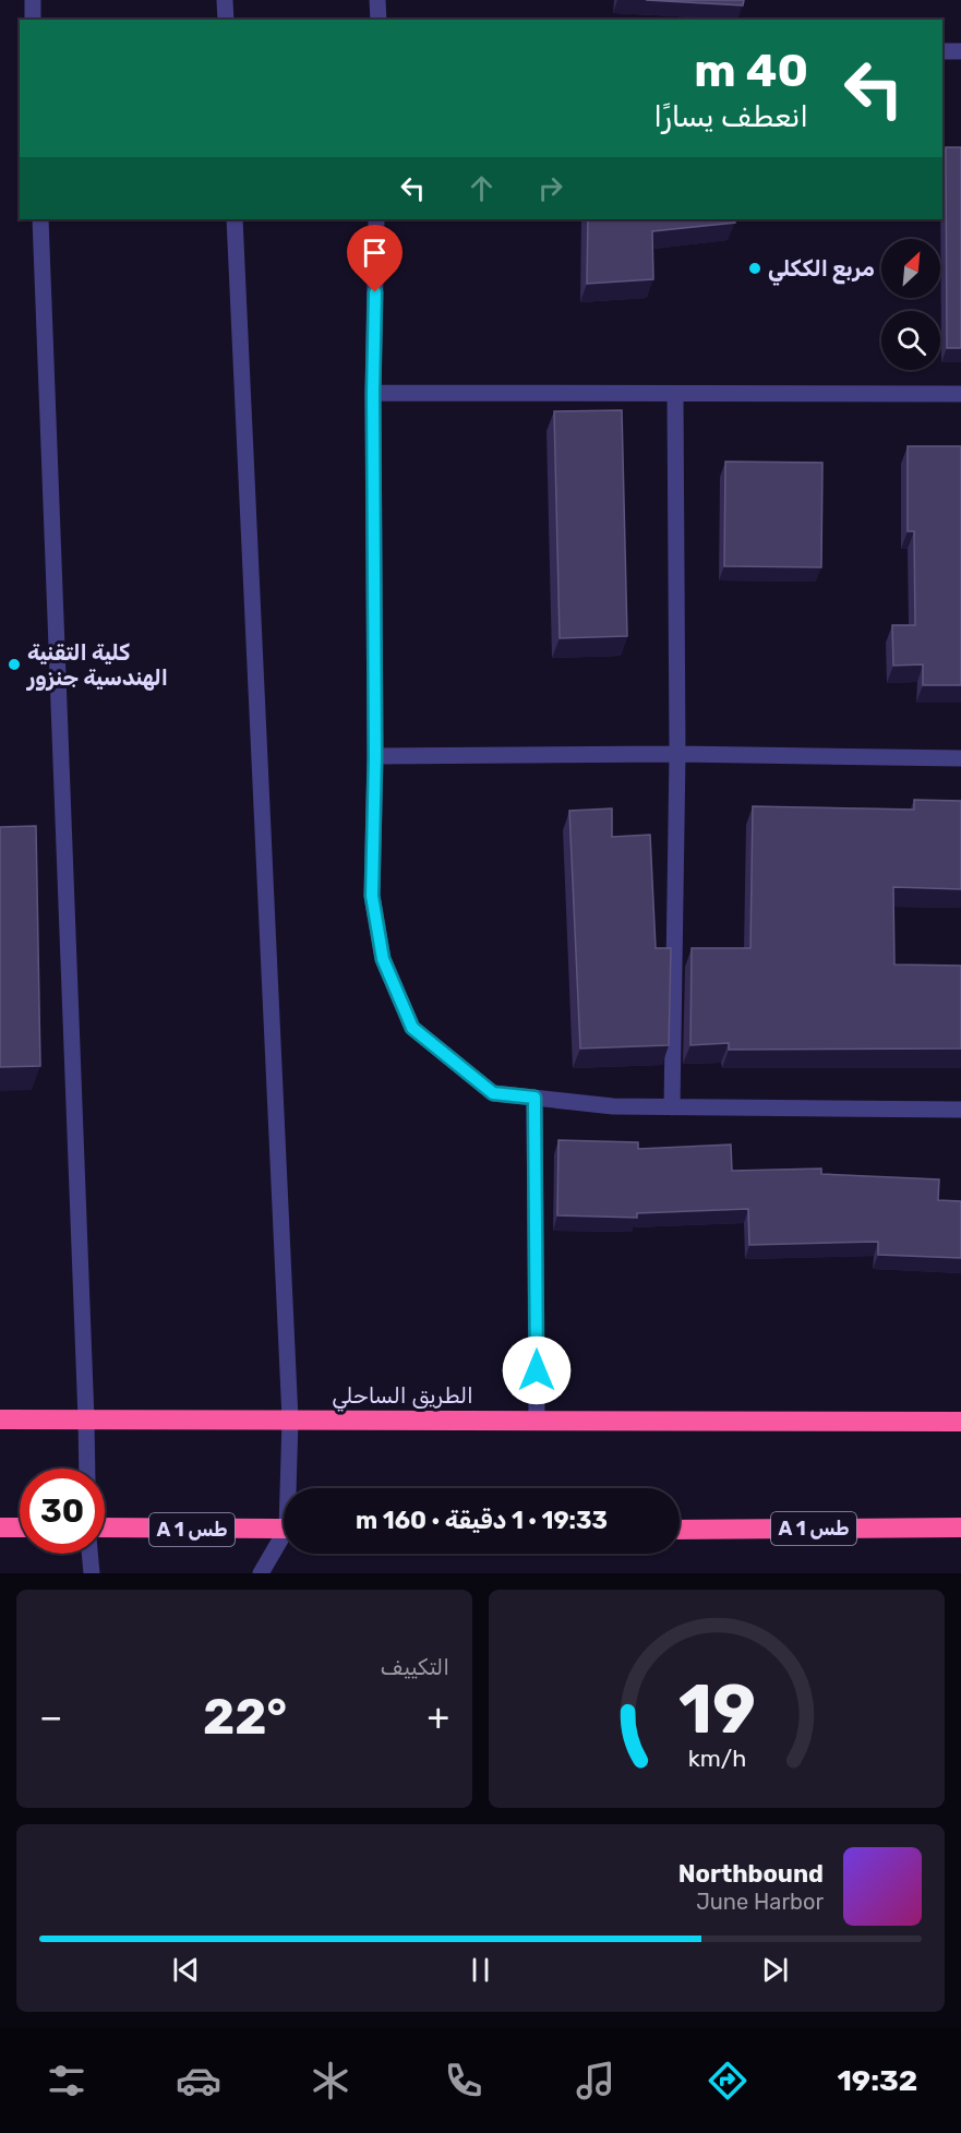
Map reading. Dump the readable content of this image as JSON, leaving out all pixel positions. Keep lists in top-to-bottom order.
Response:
{
  "streets": {
    "highway": ["الطريق الساحلي", "A 1 طس"]
  },
  "places": ["مربع الككلي", "كلية التقنية الهندسية جنزور"],
  "north": "top right",
  "page": {
    "turn": ["40 m", "انعطف يسارًا"],
    "limit": "30",
    "trip": "19:33 · 1 دقيقة · 160 m",
    "tile": "التكييف",
    "heat": ["−", "22°", "+"],
    "song": ["Northbound", "June Harbor"],
    "tabs": "19:32",
    "gauge": ["19", "km/h"]
  }
}
